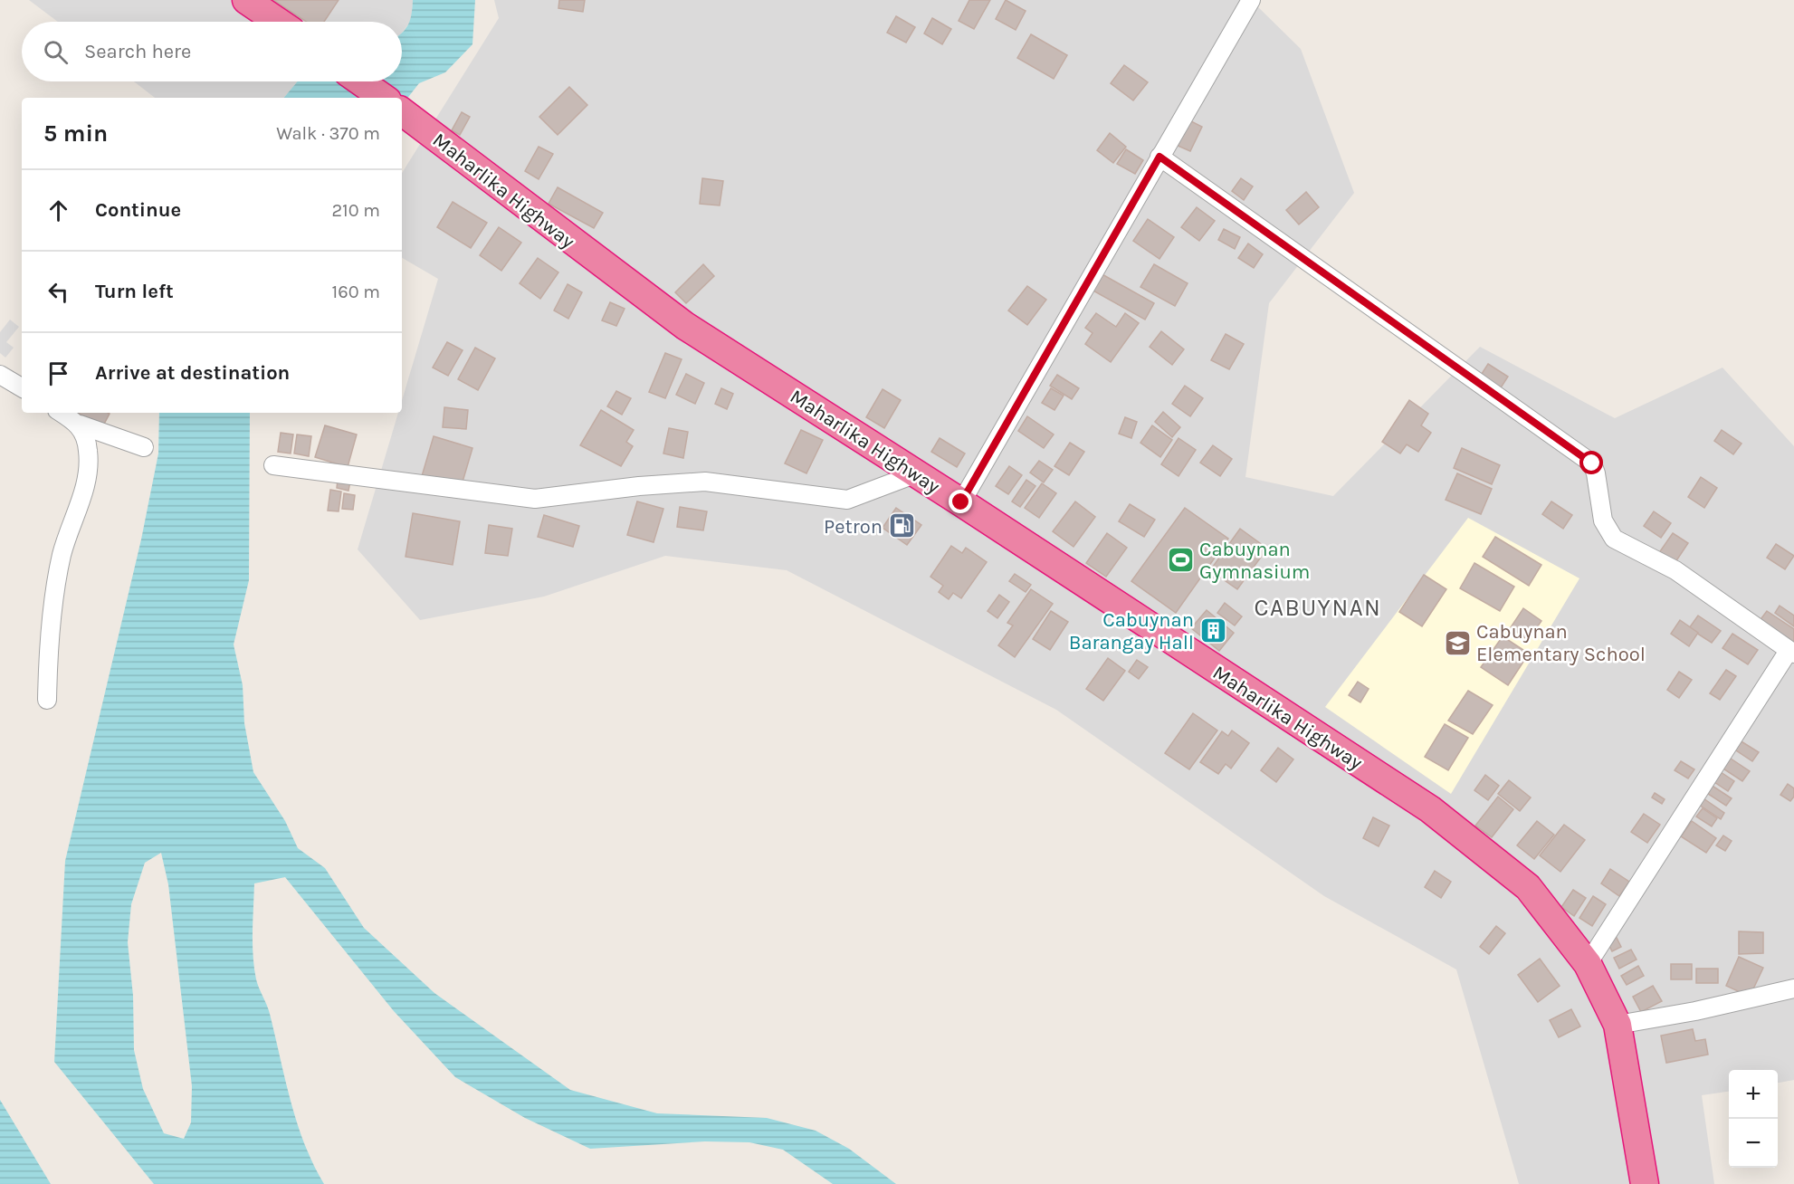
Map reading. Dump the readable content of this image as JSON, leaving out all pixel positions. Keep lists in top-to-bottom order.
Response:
{
  "streets": {
    "highway": ["Maharlika Highway"]
  },
  "districts": ["CABUYNAN"],
  "places": {
    "fuel station": ["Petron"],
    "sports": ["Cabuynan Gymnasium"],
    "building": ["Cabuynan Barangay Hall"],
    "school or university": ["Cabuynan Elementary School"]
  },
  "page": {
    "search": "Search here",
    "heading": ["5 min", "Walk · 370 m"],
    "list": [
      ["Continue", "210 m"],
      ["Turn left", "160 m"],
      "Arrive at destination"
    ],
    "map_buttons": ["+", "−"]
  }
}
